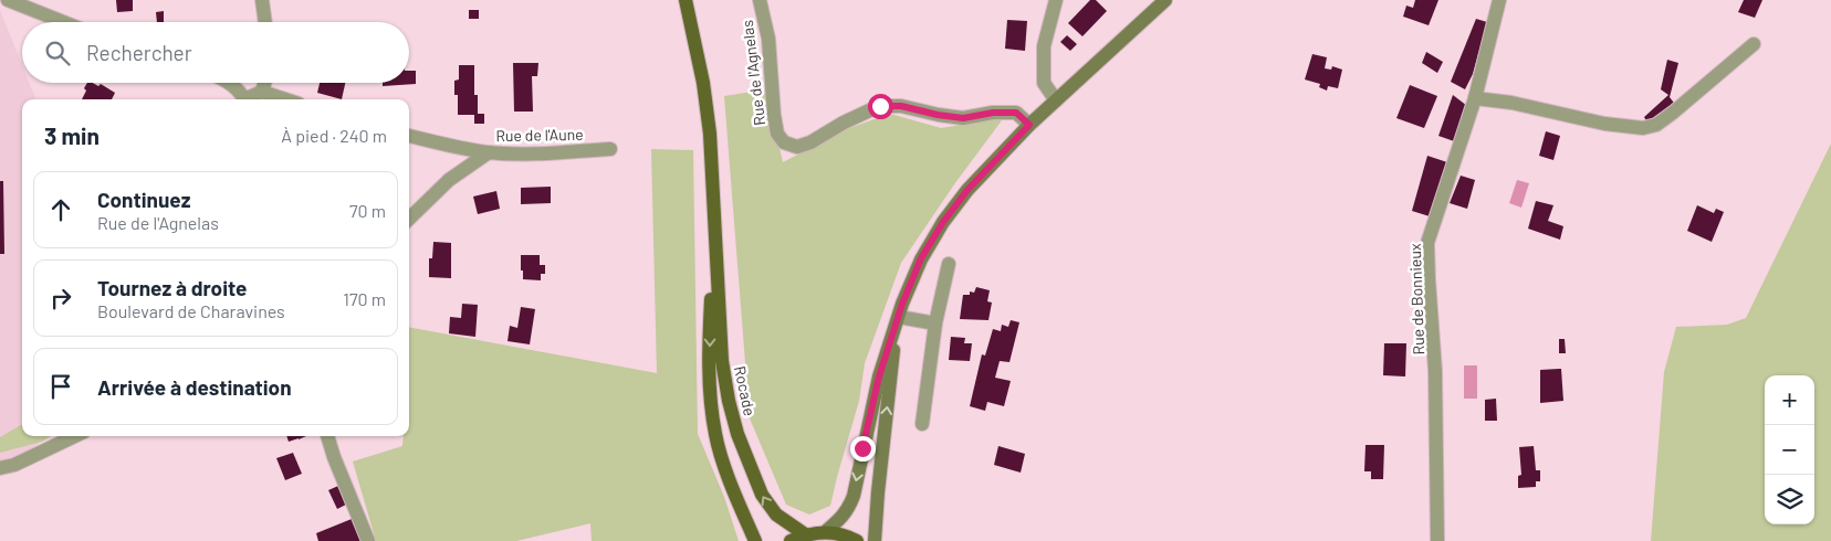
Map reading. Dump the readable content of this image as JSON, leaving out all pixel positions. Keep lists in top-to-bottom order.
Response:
{
  "streets": {
    "main road": ["Rocade"],
    "street": ["Rue de l'Agnelas", "Rue de l'Aune", "Rue de Bonnieux"]
  },
  "page": {
    "search": "Rechercher",
    "heading": ["3 min", "À pied · 240 m"],
    "list": [
      ["Continuez", "Rue de l'Agnelas", "70 m"],
      ["Tournez à droite", "Boulevard de Charavines", "170 m"],
      "Arrivée à destination"
    ],
    "map_buttons": ["+", "−"]
  }
}
